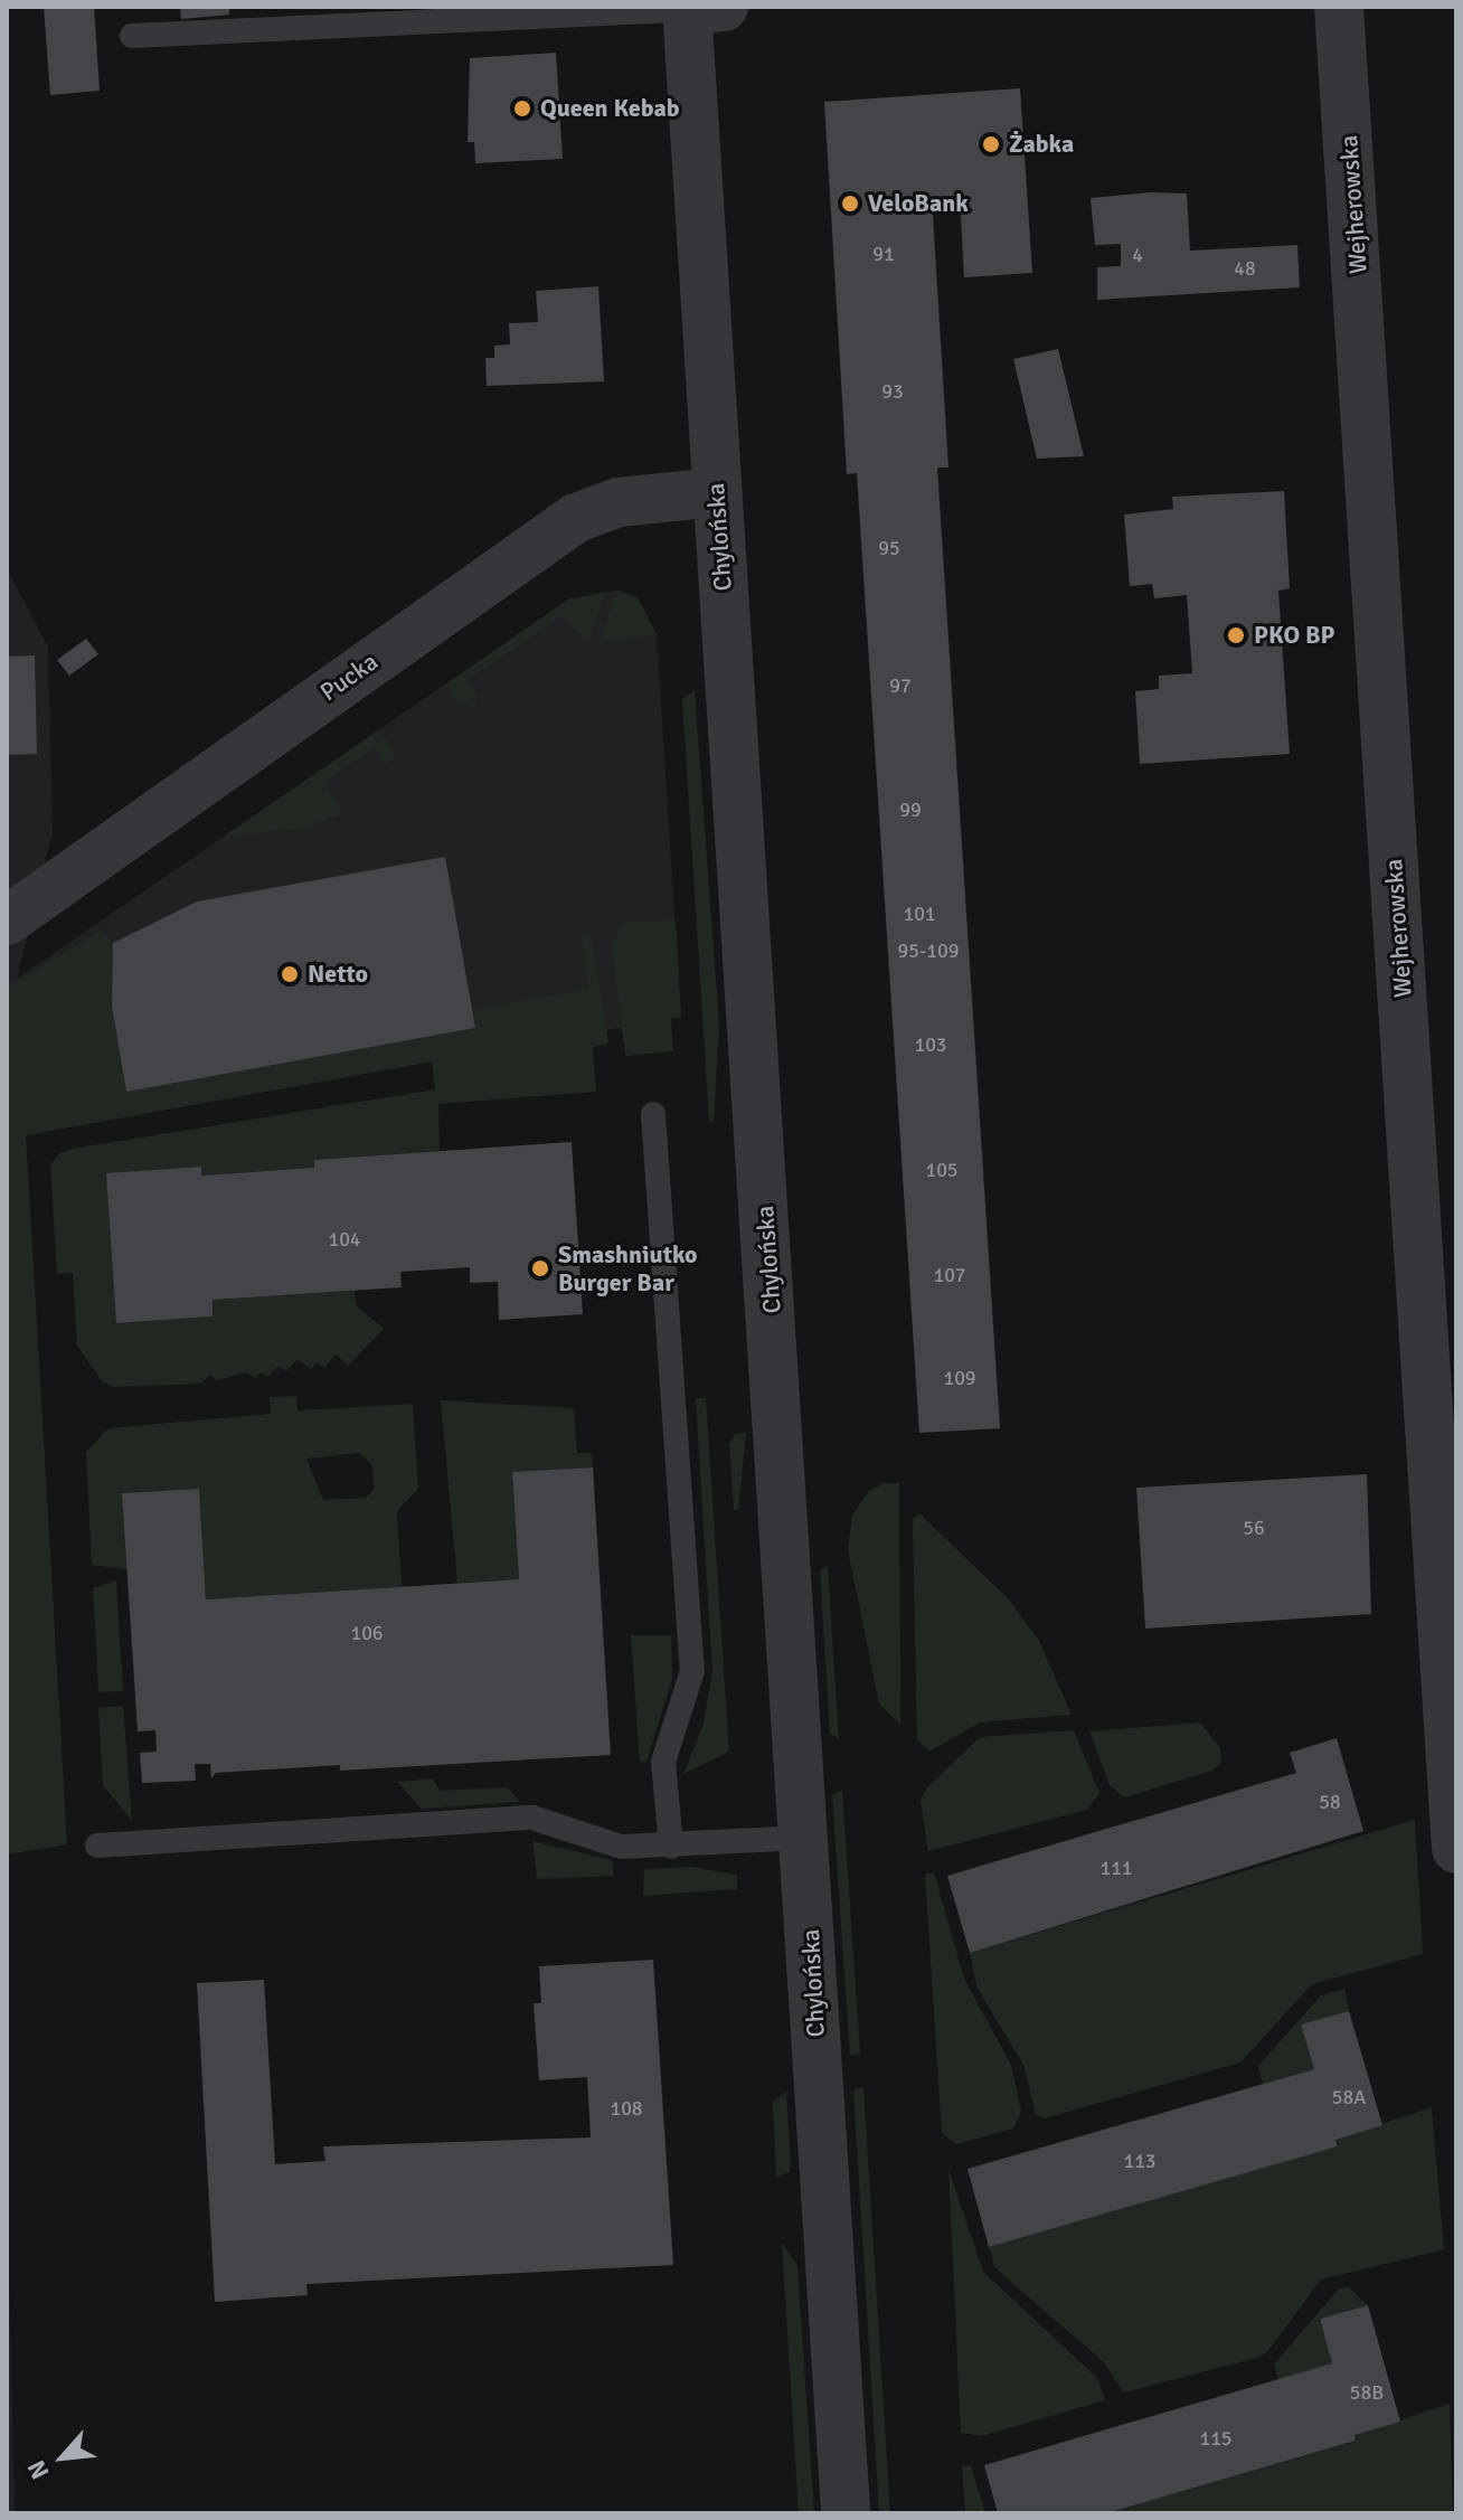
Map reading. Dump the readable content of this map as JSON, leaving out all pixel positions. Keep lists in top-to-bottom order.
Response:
{
  "streets": {
    "street": ["Wejherowska", "Chylońska", "Pucka"]
  },
  "crossings": [
    ["Chylońska", "Pucka"]
  ],
  "places": [
    "Queen Kebab",
    "Żabka",
    "VeloBank",
    "PKO BP",
    "Netto",
    "Smashniutko Burger Bar"
  ],
  "house_numbers": [
    "91",
    "4",
    "48",
    "93",
    "95",
    "97",
    "99",
    "101",
    "95-109",
    "103",
    "105",
    "104",
    "107",
    "109",
    "56",
    "106",
    "58",
    "111",
    "58A",
    "108",
    "113",
    "58B",
    "115"
  ],
  "north": "bottom left"
}
